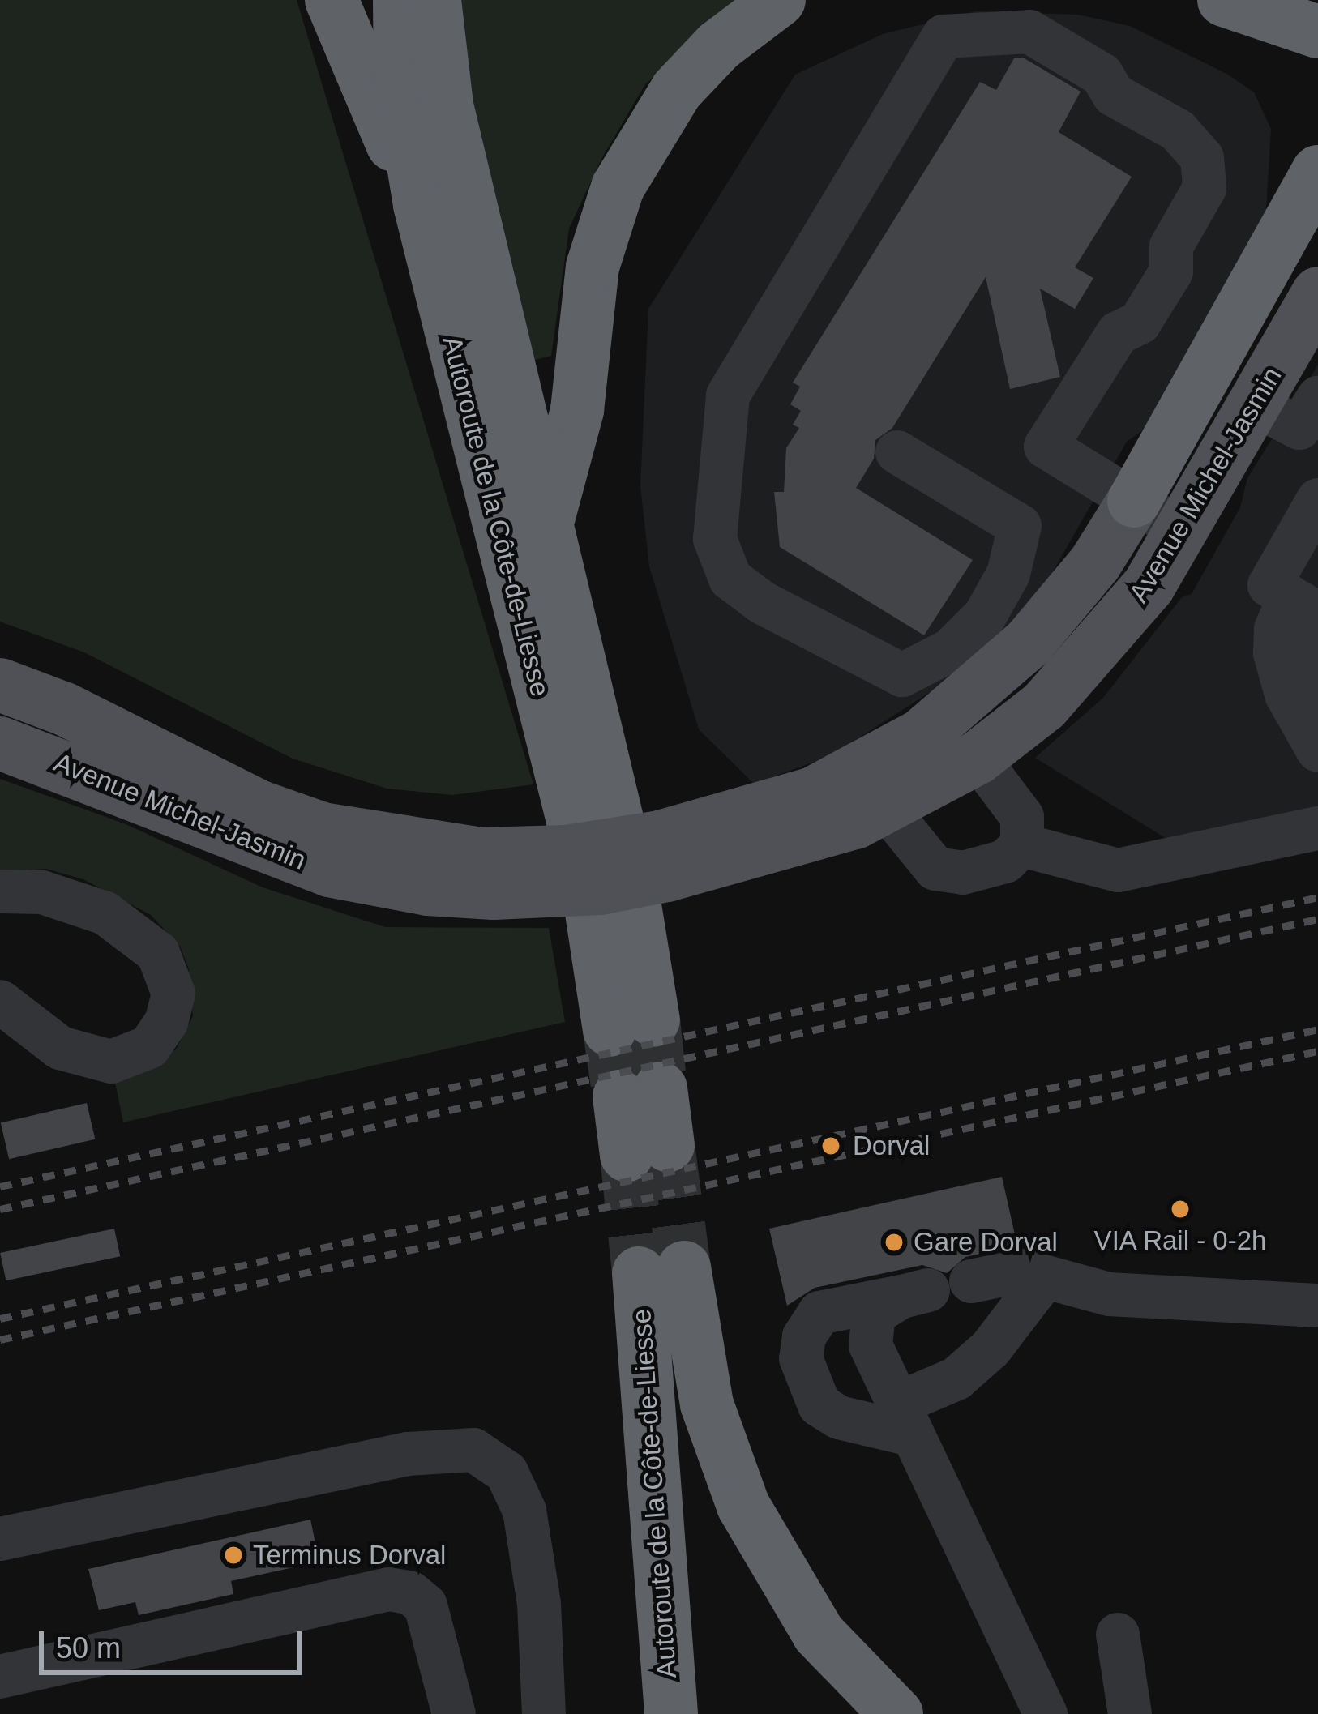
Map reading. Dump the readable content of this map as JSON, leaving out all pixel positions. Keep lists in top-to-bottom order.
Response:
{
  "streets": {
    "highway": ["Autoroute de la Côte-de-Liesse"],
    "main road": ["Avenue Michel-Jasmin"]
  },
  "places": [
    "Dorval",
    "VIA Rail - 0-2h",
    "Gare Dorval",
    "Terminus Dorval"
  ],
  "scale_bar": "50 m"
}
